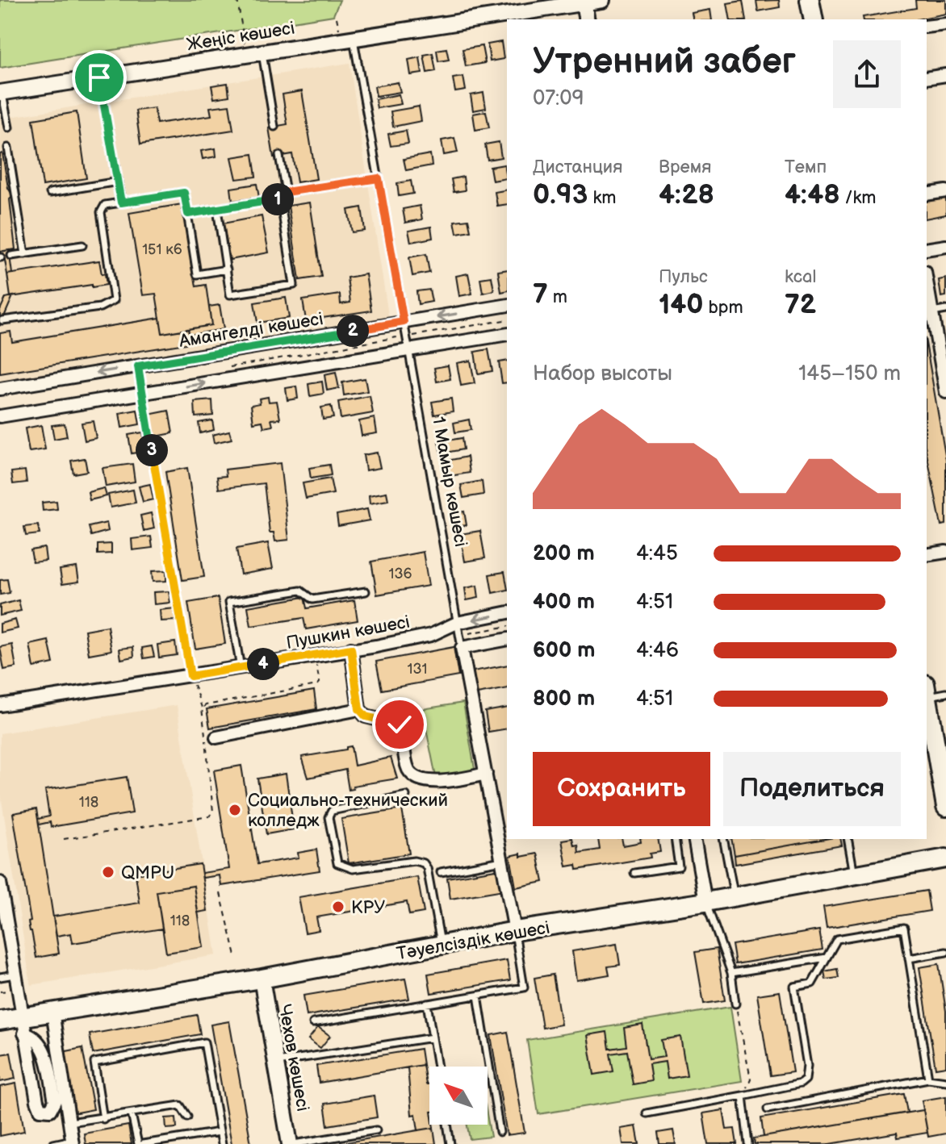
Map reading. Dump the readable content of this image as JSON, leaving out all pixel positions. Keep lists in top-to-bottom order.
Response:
{
  "streets": {
    "main road": ["Тәуелсіздік көшесі"],
    "street": [
      "Жеңіс көшесі",
      "Амангелді көшесі",
      "1 Мамыр көшесі",
      "Пушкин көшесі",
      "Чехов көшесі"
    ]
  },
  "crossings": [
    ["Жеңіс көшесі", "1 Мамыр көшесі"],
    ["Амангелді көшесі", "1 Мамыр көшесі"],
    ["1 Мамыр көшесі", "Пушкин көшесі"],
    ["1 Мамыр көшесі", "Тәуелсіздік көшесі"],
    ["Тәуелсіздік көшесі", "Чехов көшесі"]
  ],
  "places": ["Социально-технический колледж", "QMPU", "КРУ"],
  "house_numbers": [
    "151 к6",
    "136",
    "131",
    "118",
    "118"
  ],
  "north": "top left",
  "page": {
    "heading": ["Утренний забег", "07:09"],
    "stats": [
      ["Дистанция", "0.93 km"],
      ["Время", "4:28"],
      ["Темп", "4:48 /km"],
      ["7 m"],
      ["Пульс", "140 bpm"],
      ["kcal", "72"]
    ],
    "pins": [
      "1",
      "2",
      "3",
      "4"
    ],
    "chart": ["Набор высоты", "145–150 m"],
    "list": [
      {
        "name": "200 m",
        "note": "4:45"
      },
      {
        "name": "400 m",
        "note": "4:51"
      },
      {
        "name": "600 m",
        "note": "4:46"
      },
      {
        "name": "800 m",
        "note": "4:51"
      }
    ],
    "buttons": ["Сохранить", "Поделиться"]
  }
}
